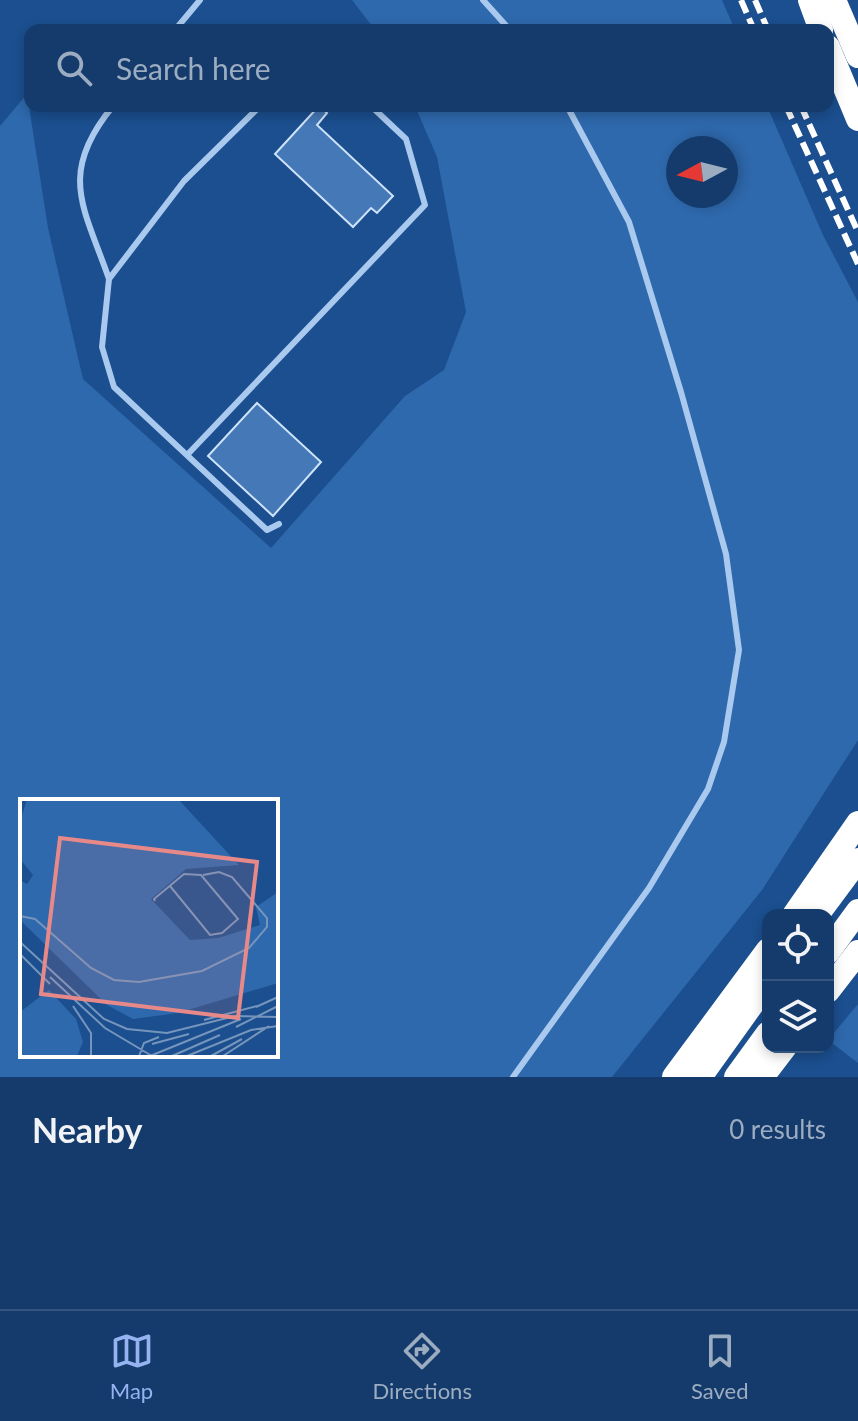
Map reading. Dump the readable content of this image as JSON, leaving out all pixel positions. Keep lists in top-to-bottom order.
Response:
{
  "north": "left",
  "page": {
    "search": "Search here",
    "heading": ["Nearby", "0 results"],
    "nav": ["Map", "Directions", "Saved"]
  }
}
